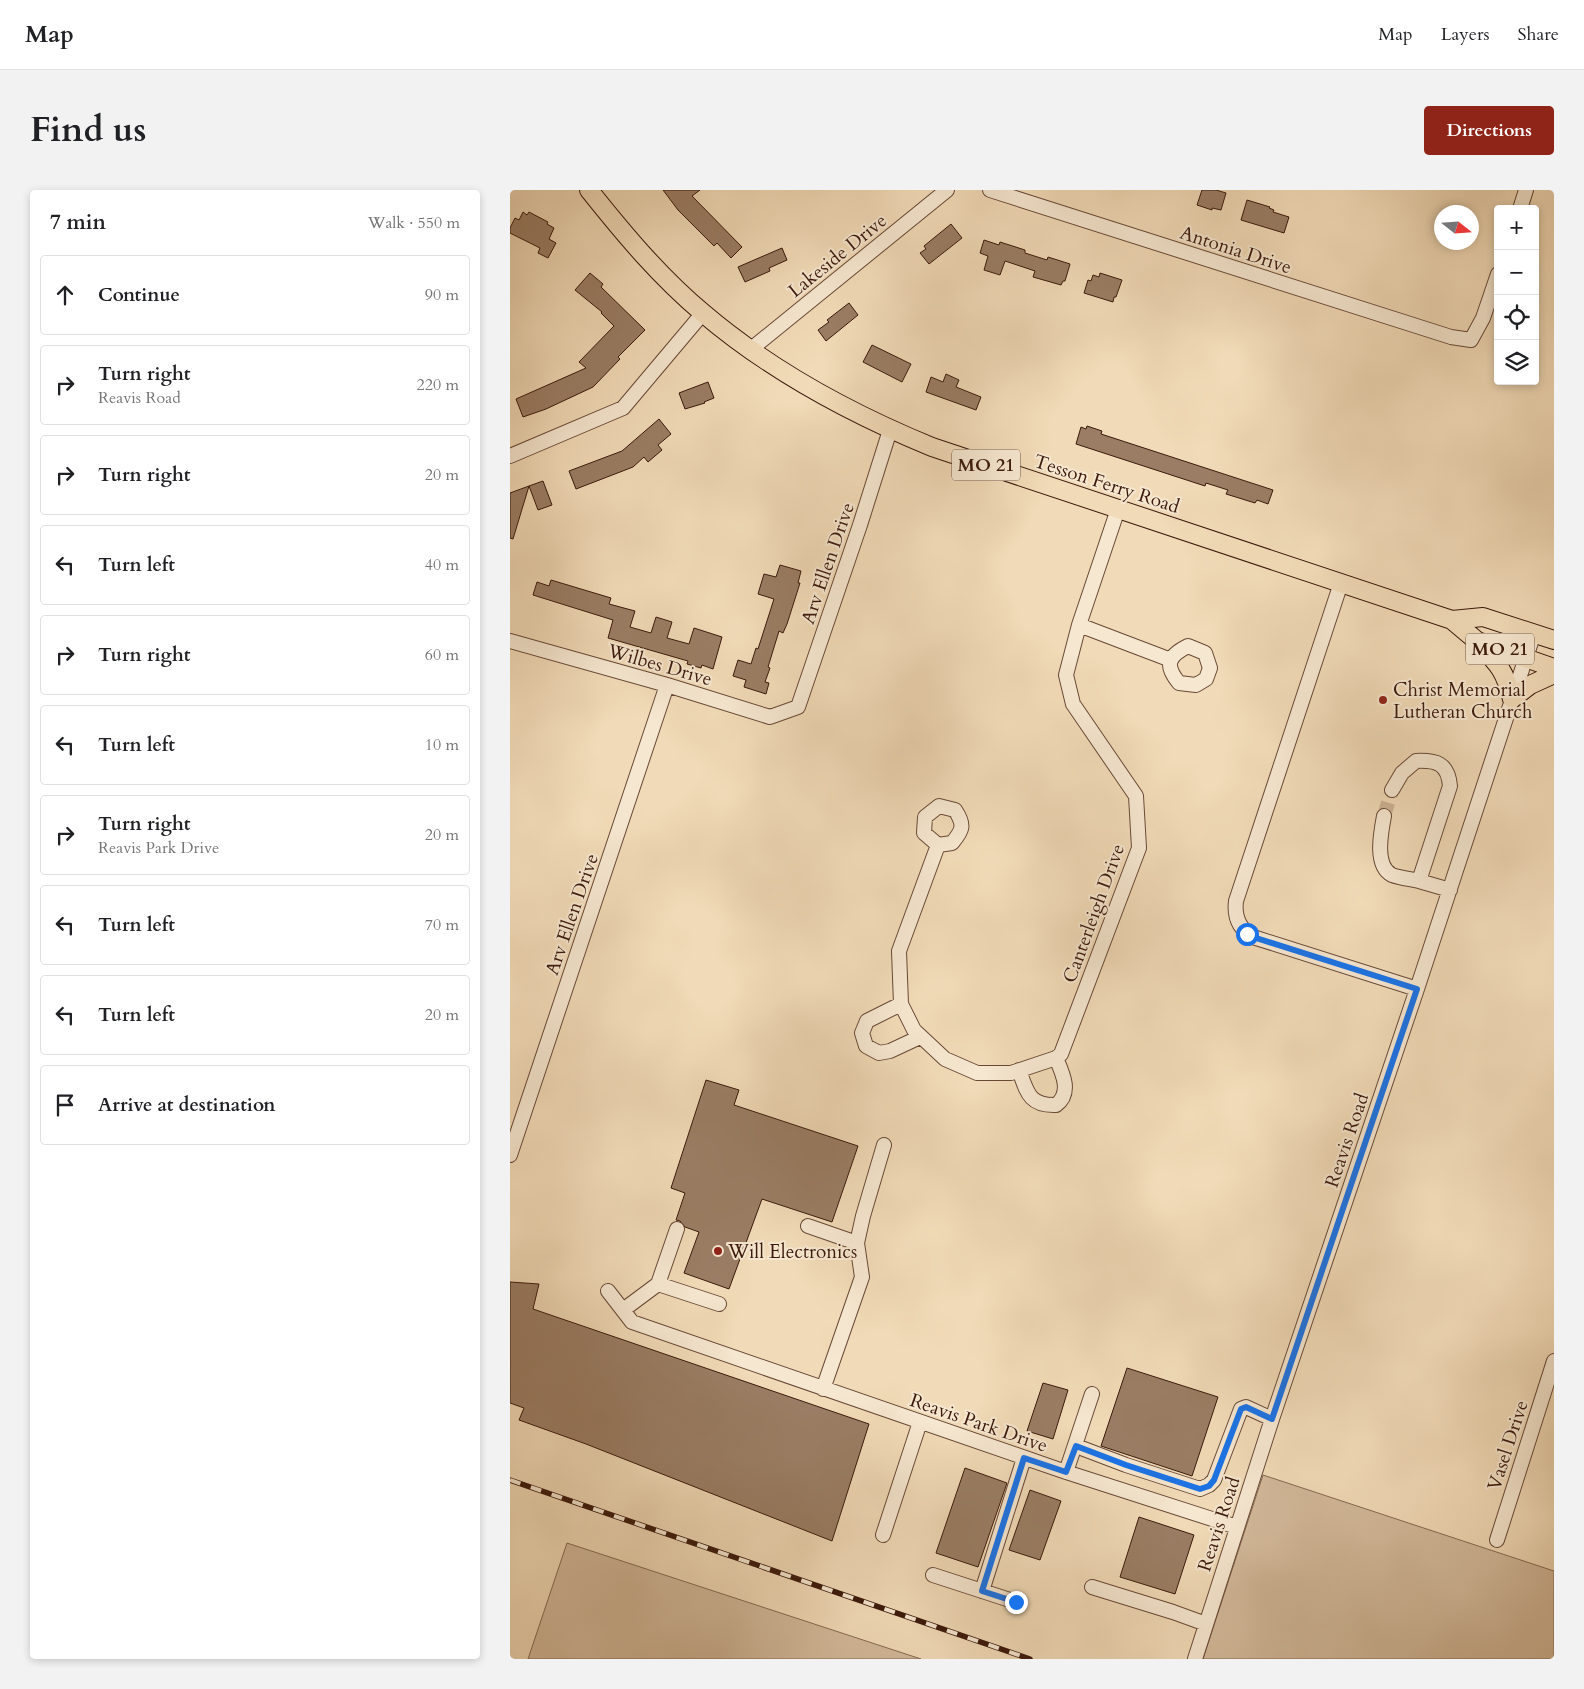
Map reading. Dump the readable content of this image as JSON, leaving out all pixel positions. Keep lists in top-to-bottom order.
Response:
{
  "streets": {
    "main road": ["MO 21", "Tesson Ferry Road"],
    "street": [
      "Antonia Drive",
      "Lakeside Drive",
      "Arv Ellen Drive",
      "Wilbes Drive",
      "Canterleigh Drive",
      "Reavis Road",
      "Reavis Park Drive",
      "Vasel Drive"
    ]
  },
  "crossings": [
    ["Lakeside Drive", "Tesson Ferry Road"],
    ["Tesson Ferry Road", "Arv Ellen Drive"],
    ["Tesson Ferry Road", "Canterleigh Drive"],
    ["Tesson Ferry Road", "Reavis Road"],
    ["Arv Ellen Drive", "Wilbes Drive"],
    ["Reavis Road", "Reavis Park Drive"]
  ],
  "places": ["Christ Memorial Lutheran Church", "Will Electronics"],
  "north": "right",
  "page": {
    "header": "Map",
    "nav": ["Map", "Layers", "Share"],
    "title": "Find us",
    "buttons": "Directions",
    "heading": ["7 min", "Walk · 550 m"],
    "map_buttons": ["+", "−"],
    "list": [
      ["Continue", "90 m"],
      ["Turn right", "Reavis Road", "220 m"],
      ["Turn right", "20 m"],
      ["Turn left", "40 m"],
      ["Turn right", "60 m"],
      ["Turn left", "10 m"],
      ["Turn right", "Reavis Park Drive", "20 m"],
      ["Turn left", "70 m"],
      ["Turn left", "20 m"],
      "Arrive at destination"
    ]
  }
}
